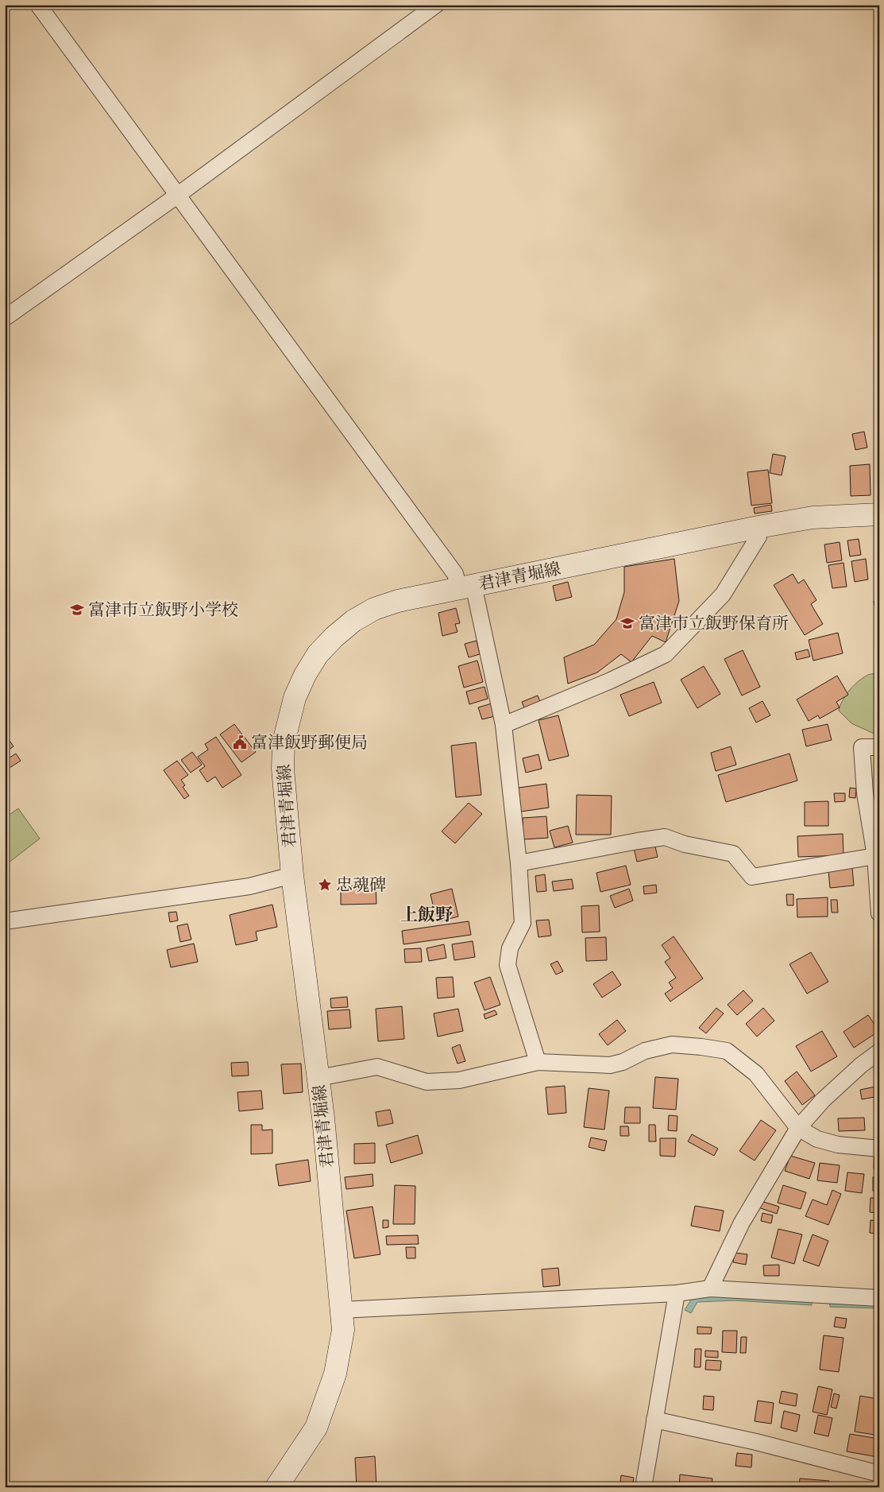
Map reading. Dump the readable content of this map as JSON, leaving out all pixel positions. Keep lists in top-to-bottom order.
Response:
{
  "streets": {
    "main road": ["君津青堀線"]
  },
  "districts": ["上飯野"],
  "places": {
    "school or university": ["富津市立飯野小学校", "富津市立飯野保育所"],
    "public building": ["富津飯野郵便局"],
    "place": ["忠魂碑"]
  }
}
